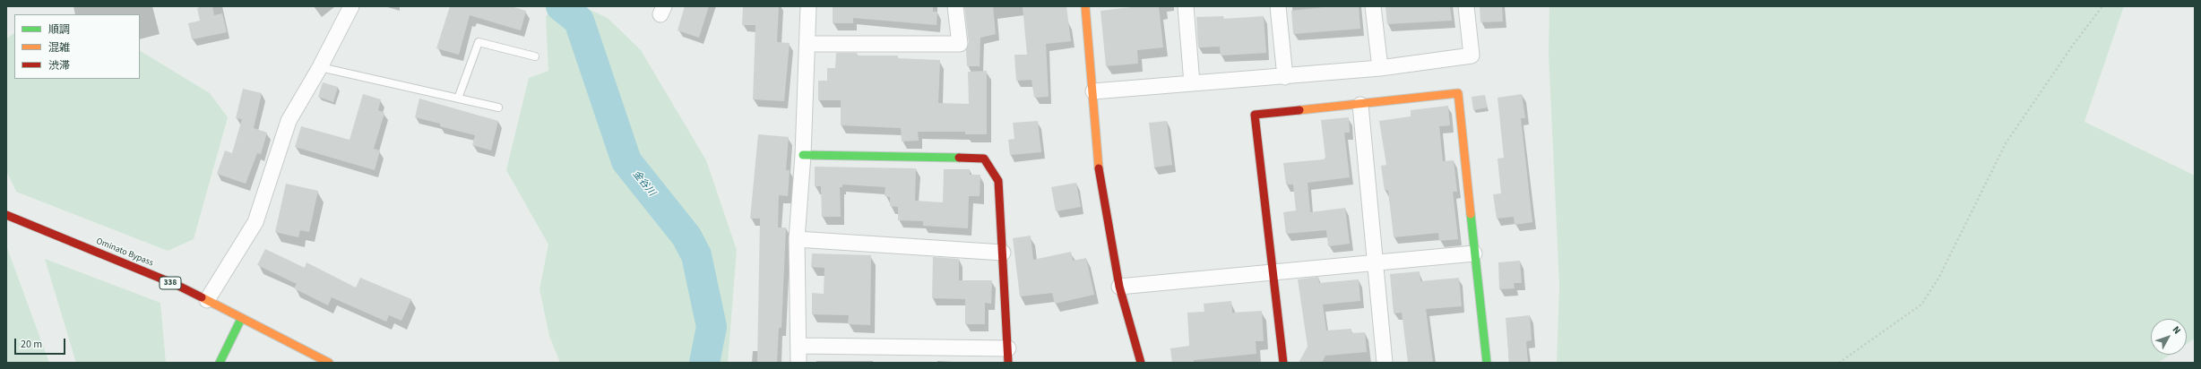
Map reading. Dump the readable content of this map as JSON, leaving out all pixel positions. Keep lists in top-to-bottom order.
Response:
{
  "streets": {
    "main road": ["Ominato Bypass", "338"]
  },
  "water": ["金谷川"],
  "legend": ["順調", "混雑", "渋滞"],
  "scale_bar": "20 m",
  "north": "top right"
}
